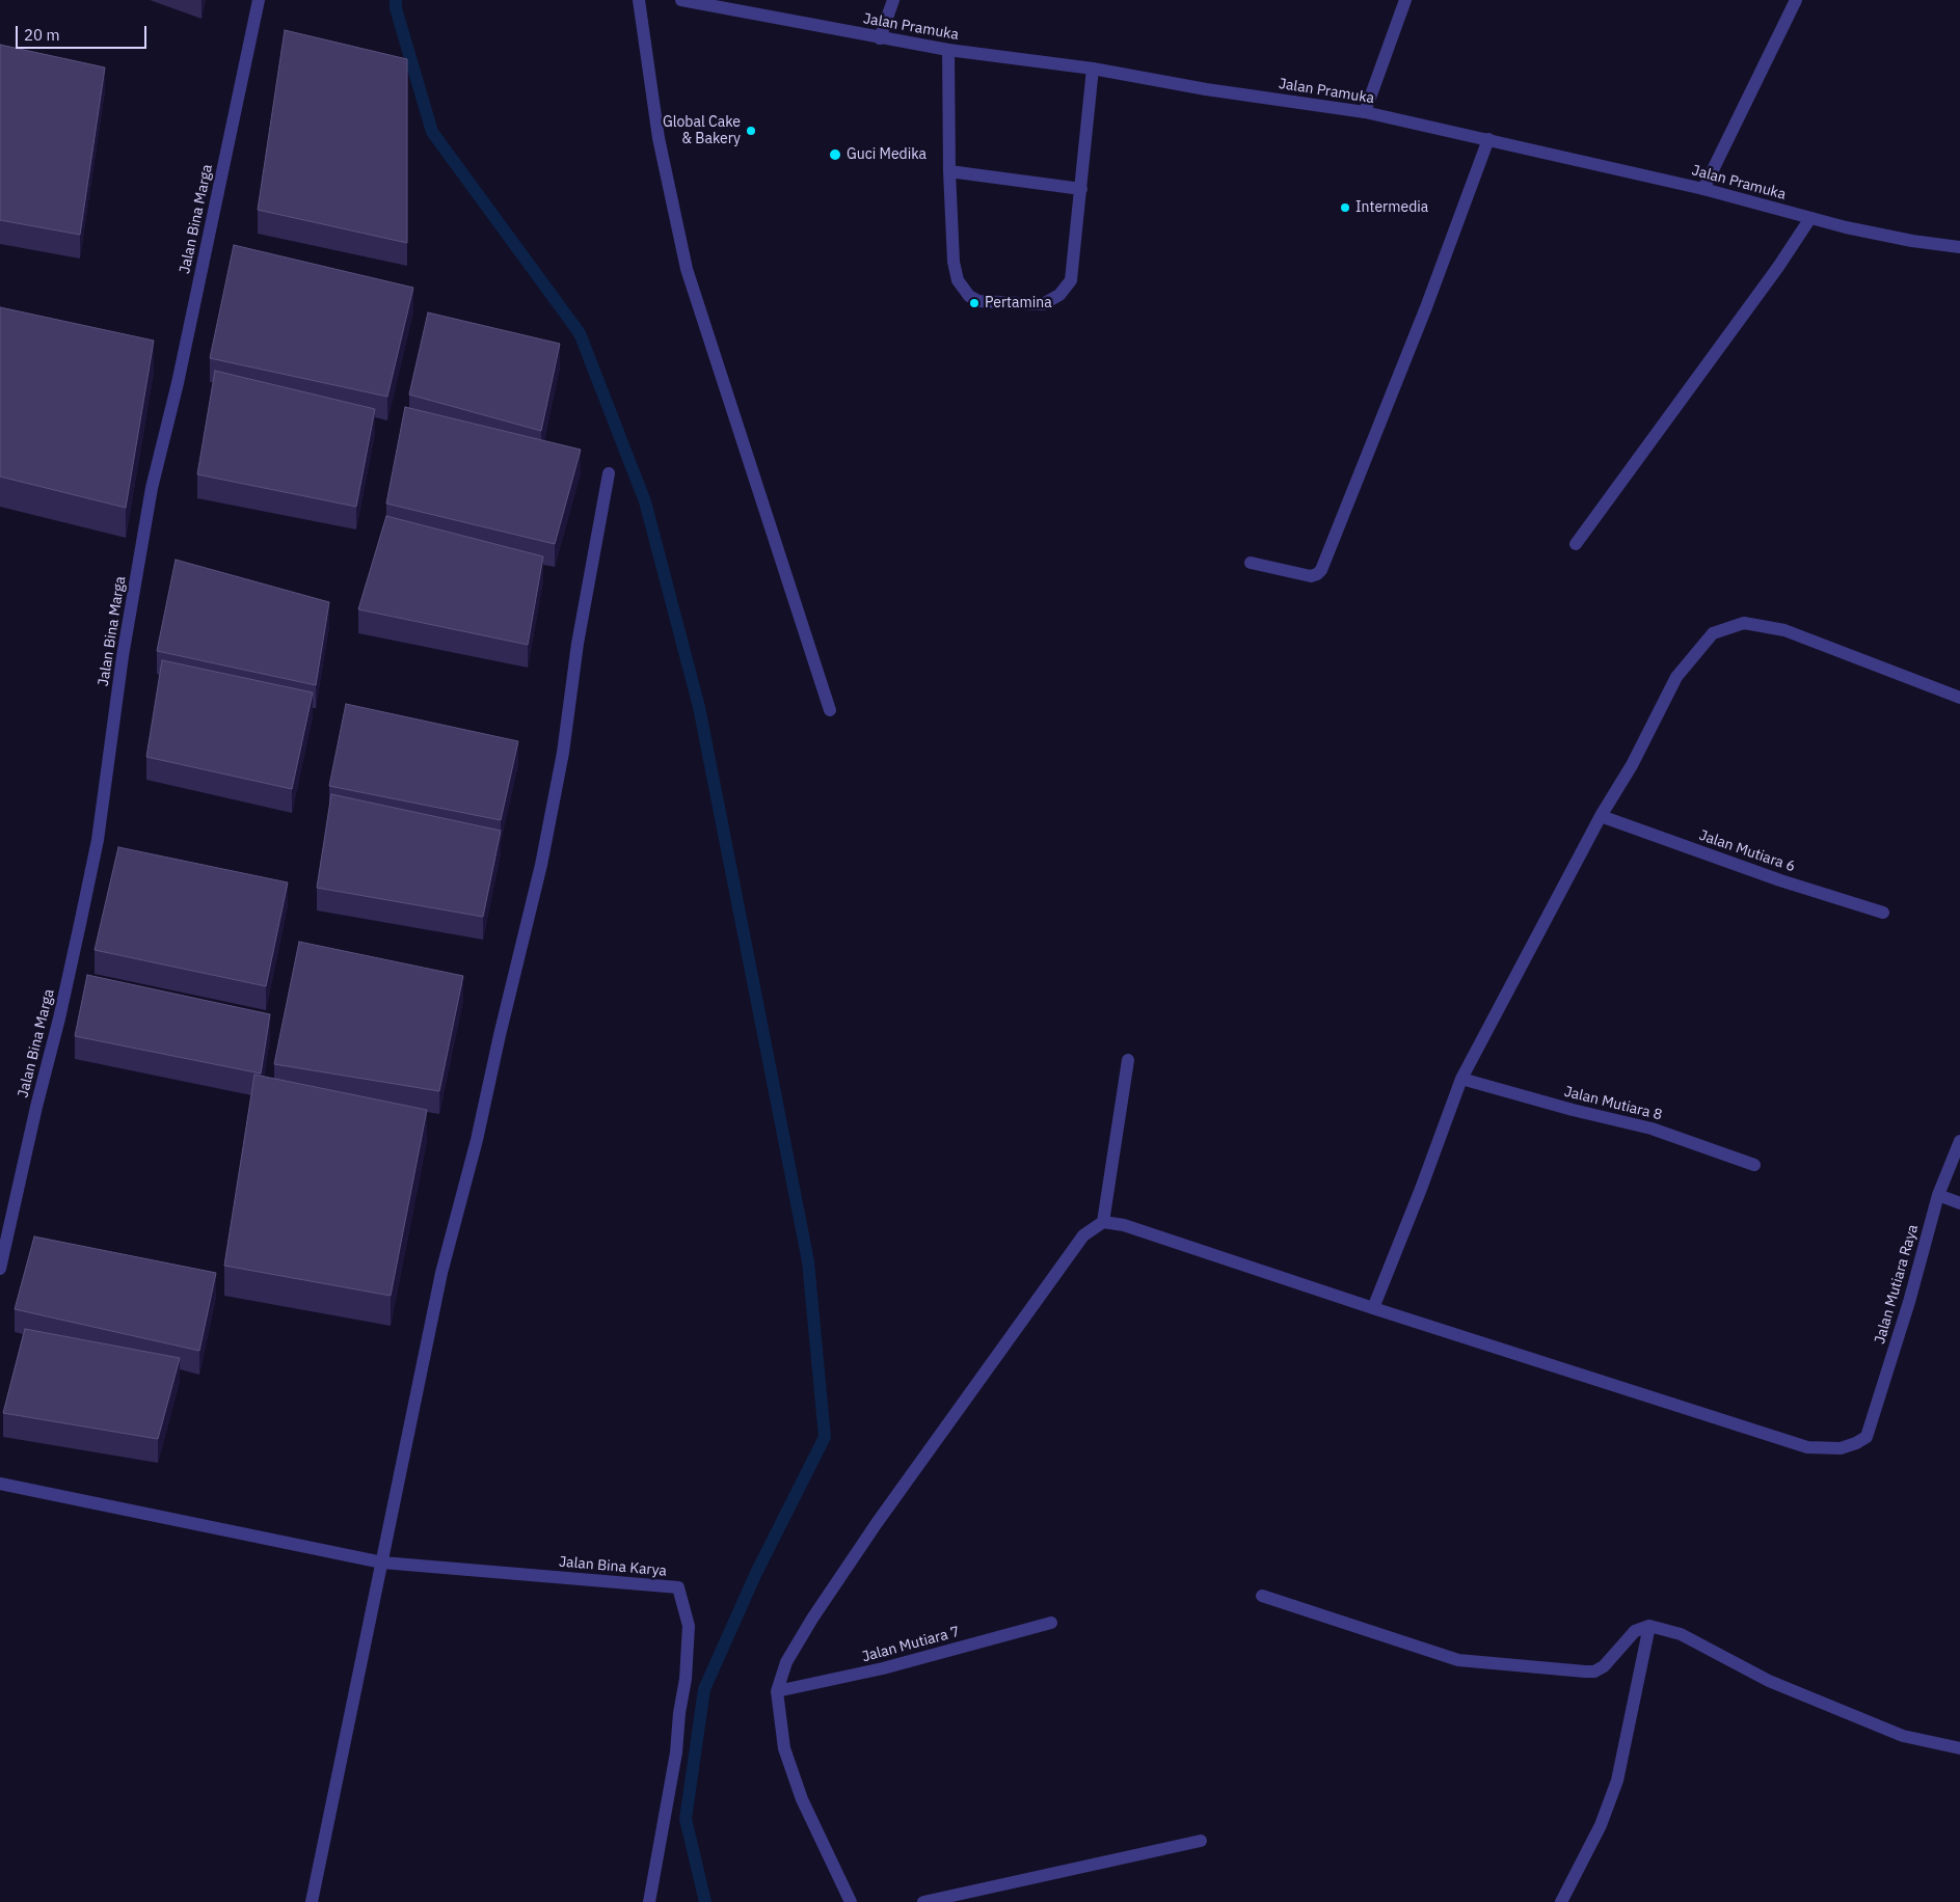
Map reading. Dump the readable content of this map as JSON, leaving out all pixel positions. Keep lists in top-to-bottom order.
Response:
{
  "streets": {
    "street": [
      "Jalan Pramuka",
      "Jalan Bina Marga",
      "Jalan Mutiara 6",
      "Jalan Mutiara 8",
      "Jalan Mutiara Raya",
      "Jalan Bina Karya",
      "Jalan Mutiara 7"
    ]
  },
  "places": [
    "Global Cake & Bakery",
    "Guci Medika",
    "Intermedia",
    "Pertamina"
  ],
  "scale_bar": "20 m"
}
